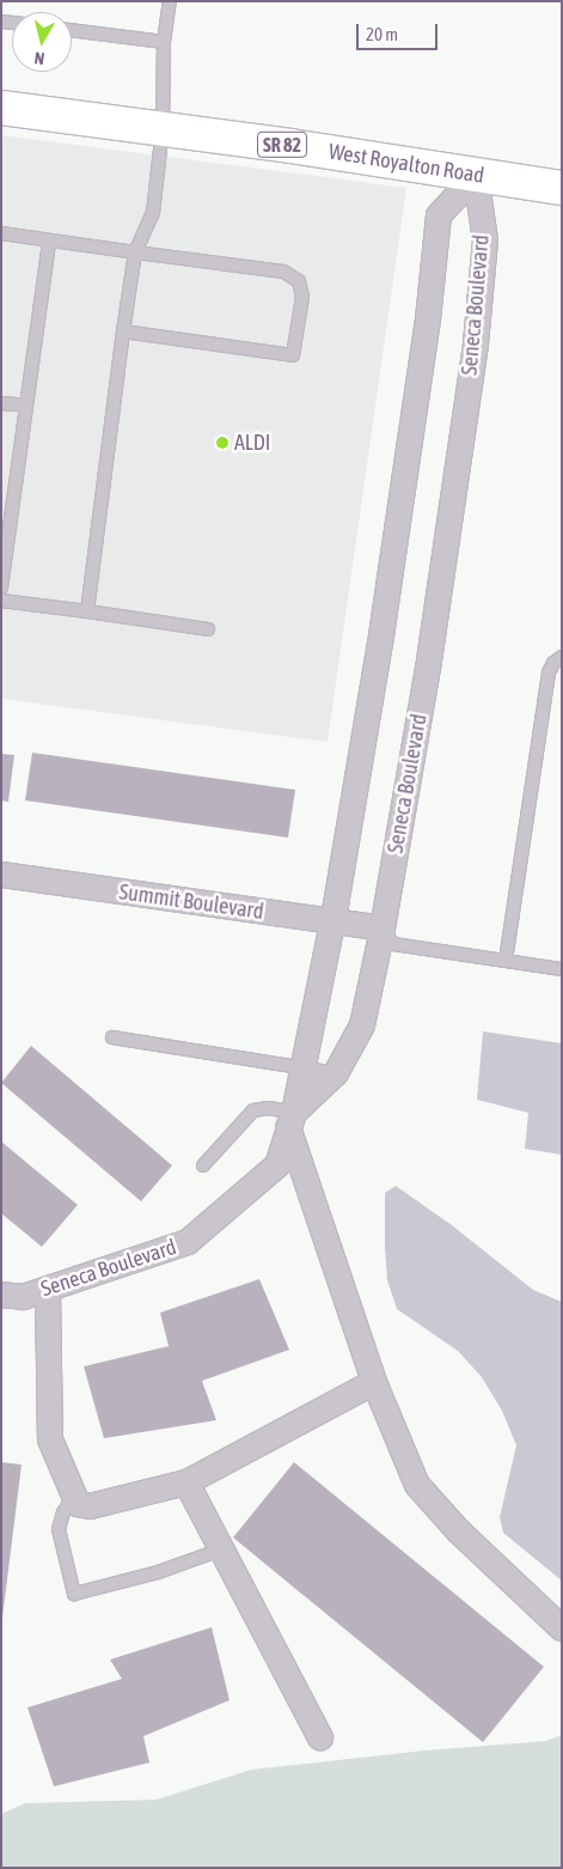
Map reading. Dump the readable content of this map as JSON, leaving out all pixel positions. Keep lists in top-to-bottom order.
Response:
{
  "streets": {
    "main road": ["SR 82", "West Royalton Road"],
    "street": ["Seneca Boulevard", "Summit Boulevard"]
  },
  "crossings": [
    ["West Royalton Road", "Seneca Boulevard"],
    ["Seneca Boulevard", "Summit Boulevard"]
  ],
  "places": ["ALDI"],
  "scale_bar": "20 m",
  "north": "bottom"
}
